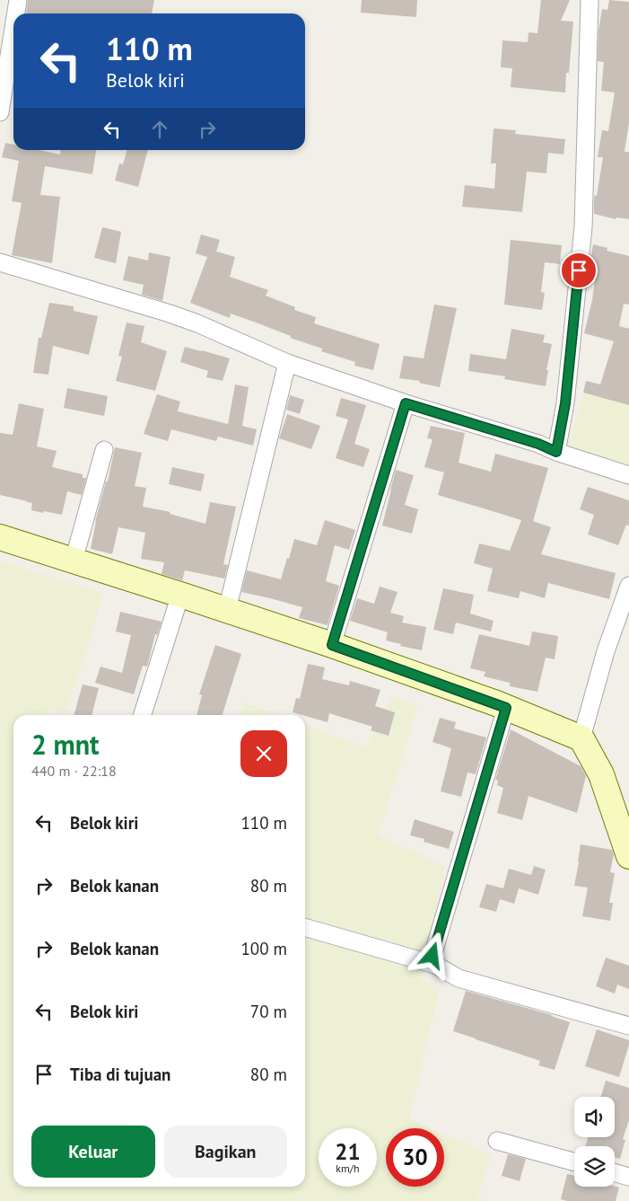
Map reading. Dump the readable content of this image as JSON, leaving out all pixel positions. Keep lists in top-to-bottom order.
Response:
{
  "page": {
    "turn": ["110 m", "Belok kiri"],
    "heading": ["2 mnt", "440 m · 22:18"],
    "list": [
      {
        "name": "Belok kiri",
        "value": "110 m"
      },
      {
        "name": "Belok kanan",
        "value": "80 m"
      },
      {
        "name": "Belok kanan",
        "value": "100 m"
      },
      {
        "name": "Belok kiri",
        "value": "70 m"
      },
      {
        "name": "Tiba di tujuan",
        "value": "80 m"
      }
    ],
    "buttons": ["Keluar", "Bagikan"],
    "speed": "21 km/h",
    "limit": "30"
  }
}
